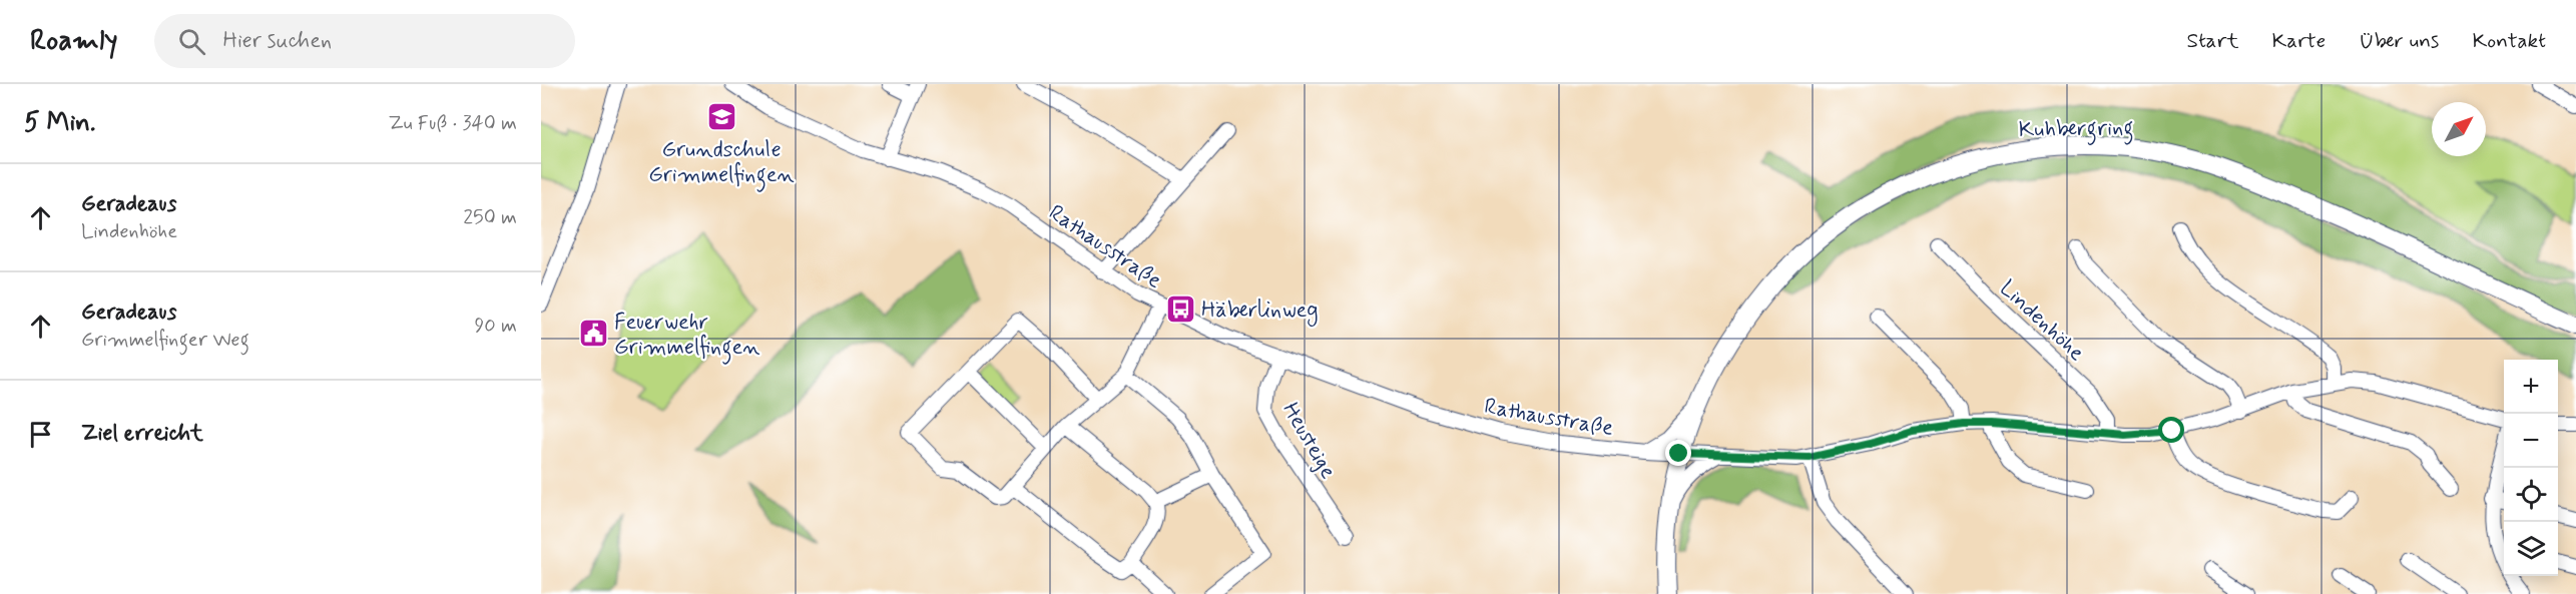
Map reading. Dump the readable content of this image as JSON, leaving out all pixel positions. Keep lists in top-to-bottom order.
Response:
{
  "streets": {
    "main road": ["Kuhbergring"],
    "street": ["Rathausstraße", "Lindenhöhe", "Heusteige"]
  },
  "crossings": [
    ["Kuhbergring", "Rathausstraße"],
    ["Rathausstraße", "Heusteige"]
  ],
  "places": {
    "school or university": ["Grundschule Grimmelfingen"],
    "bus stop": ["Häberlinweg"],
    "public building": ["Feuerwehr Grimmelfingen"]
  },
  "north": "top right",
  "page": {
    "header": "Roamly",
    "search": "Hier suchen",
    "nav": [
      "Start",
      "Karte",
      "Über uns",
      "Kontakt"
    ],
    "heading": ["5 Min.", "Zu Fuß · 340 m"],
    "list": [
      ["Geradeaus", "Lindenhöhe", "250 m"],
      ["Geradeaus", "Grimmelfinger Weg", "90 m"],
      "Ziel erreicht"
    ],
    "map_buttons": ["+", "−"]
  }
}
